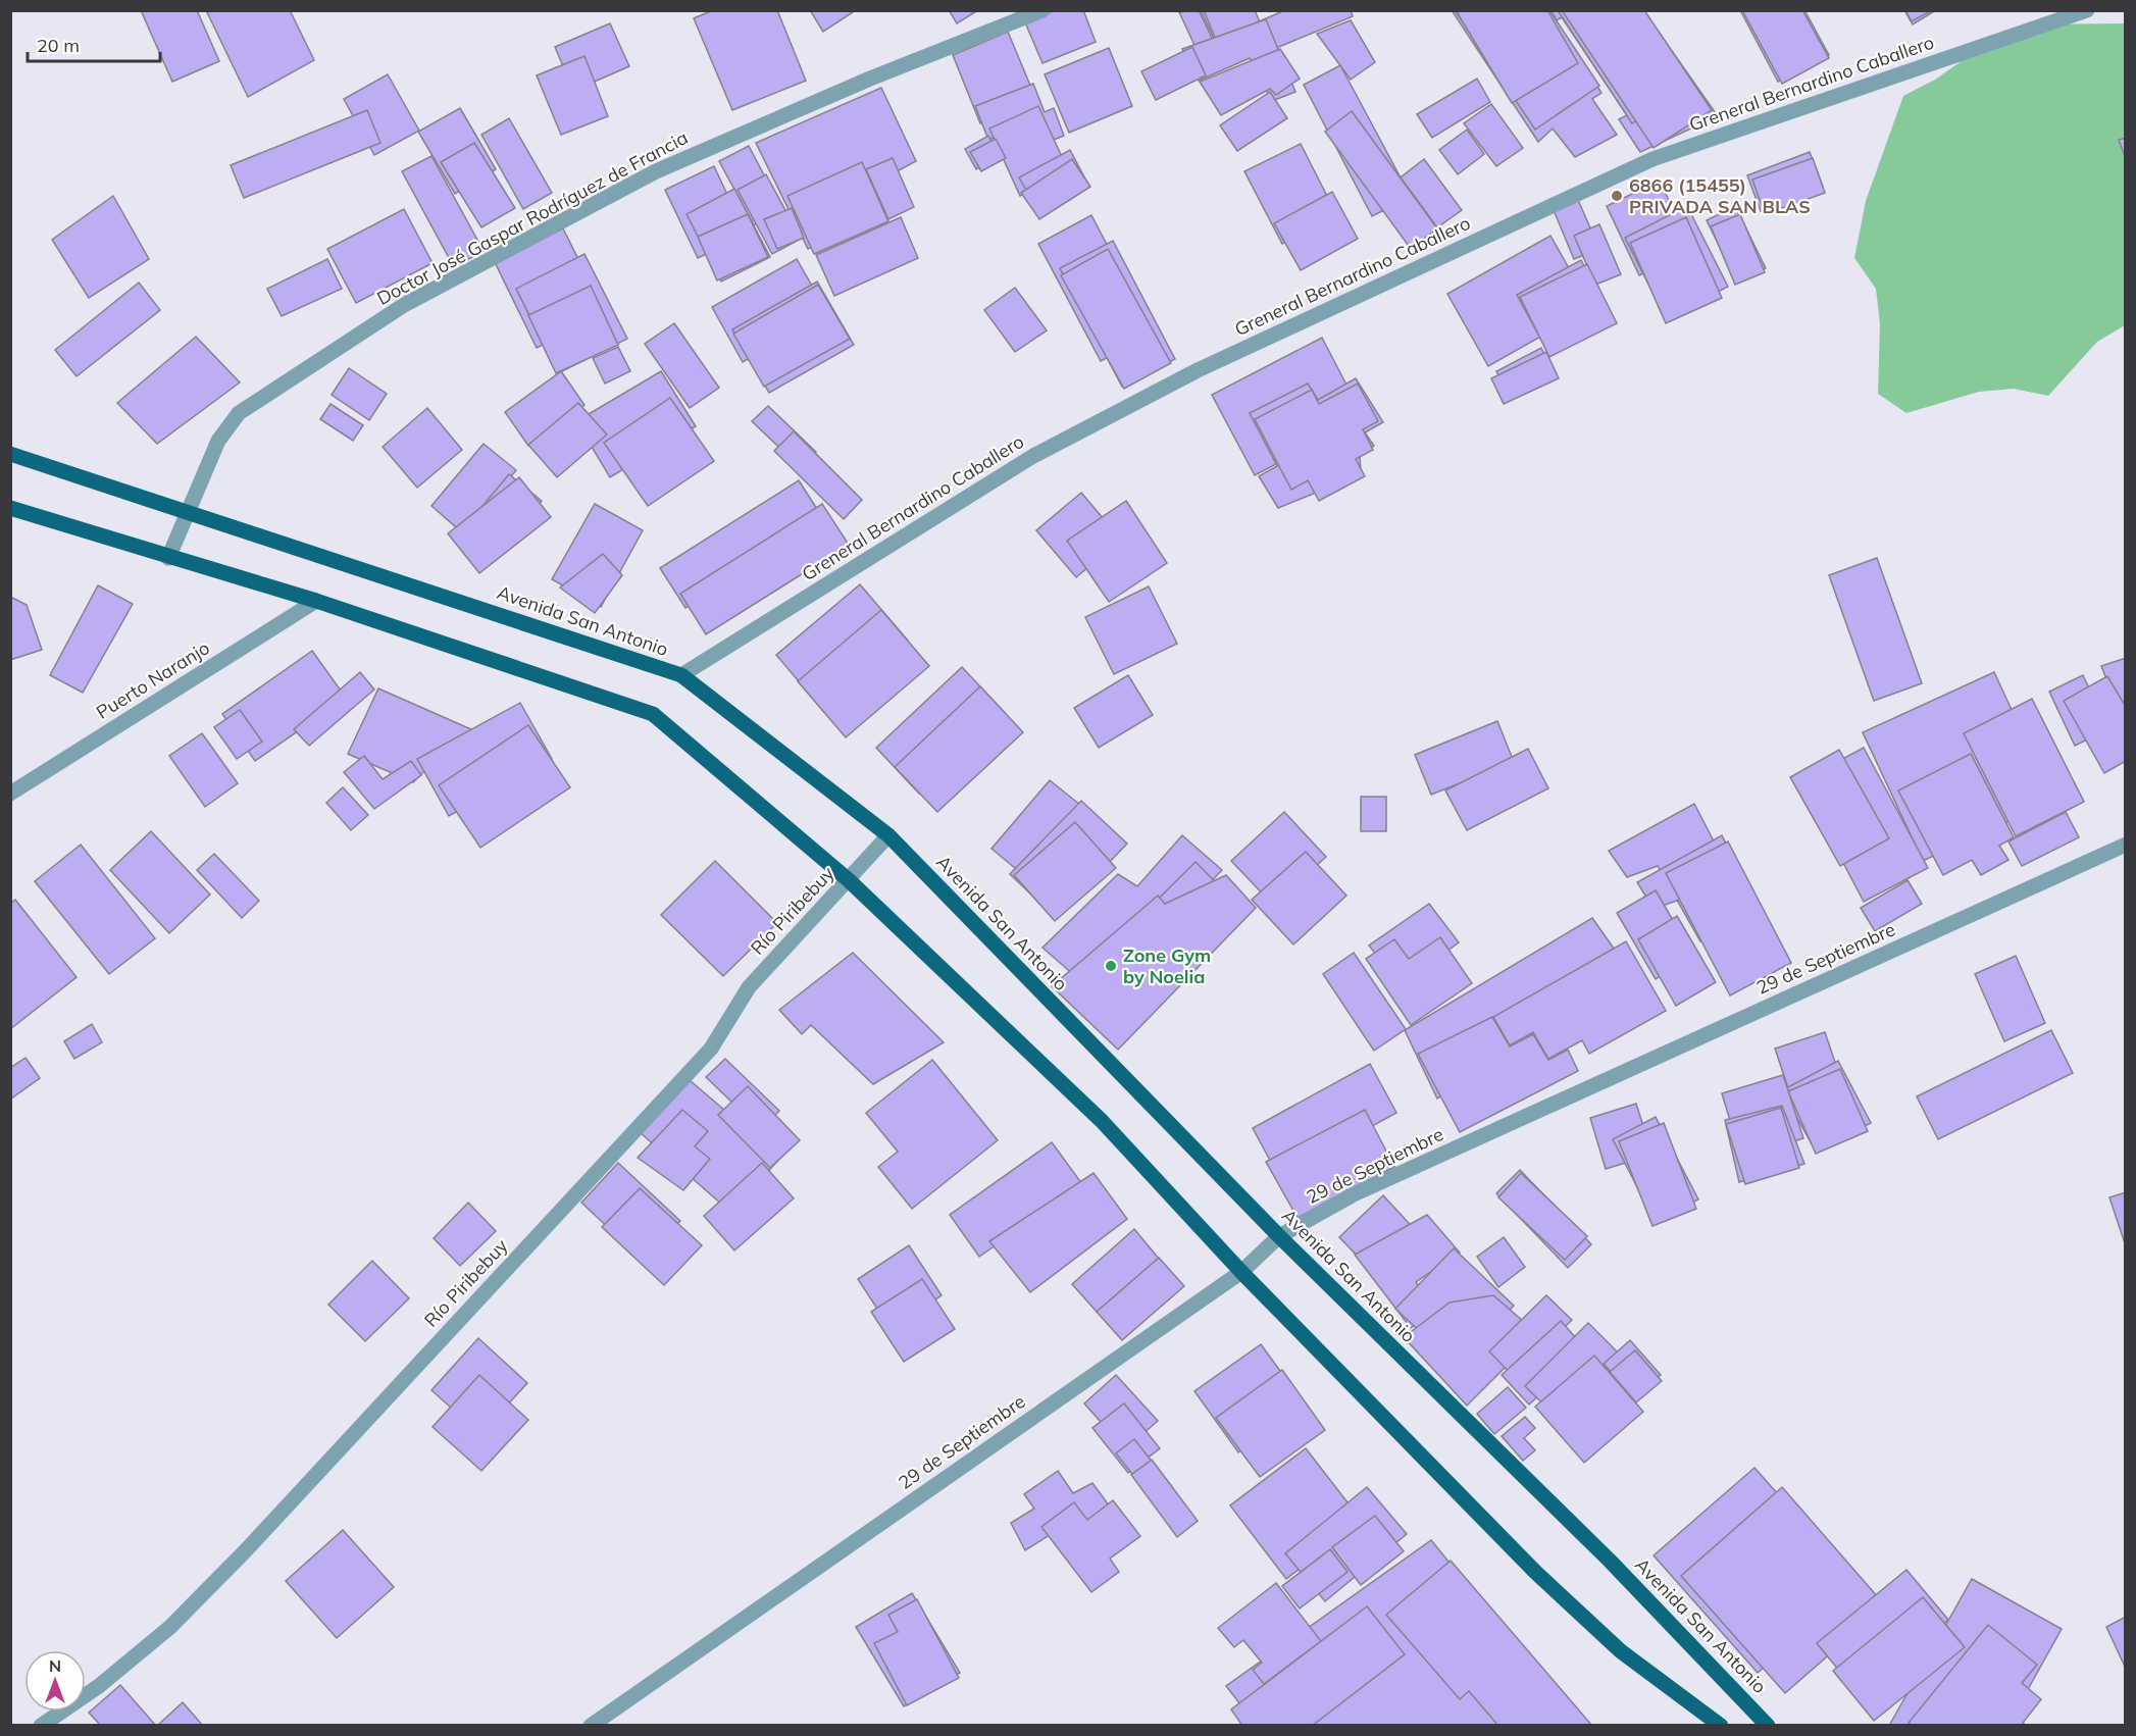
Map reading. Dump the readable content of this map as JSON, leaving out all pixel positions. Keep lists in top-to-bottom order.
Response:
{
  "streets": {
    "main road": ["Avenida San Antonio"],
    "street": [
      "Greneral Bernardino Caballero",
      "Doctor José Gaspar Rodríguez de Francia",
      "Puerto Naranjo",
      "Río Piribebuy",
      "29 de Septiembre"
    ]
  },
  "crossings": [
    ["Greneral Bernardino Caballero", "Avenida San Antonio"],
    ["Doctor José Gaspar Rodríguez de Francia", "Avenida San Antonio"],
    ["Avenida San Antonio", "Río Piribebuy"],
    ["Avenida San Antonio", "29 de Septiembre"]
  ],
  "places": ["6866 (15455) PRIVADA SAN BLAS", "Zone Gym by Noelia"],
  "scale_bar": "20 m",
  "north": "top"
}
